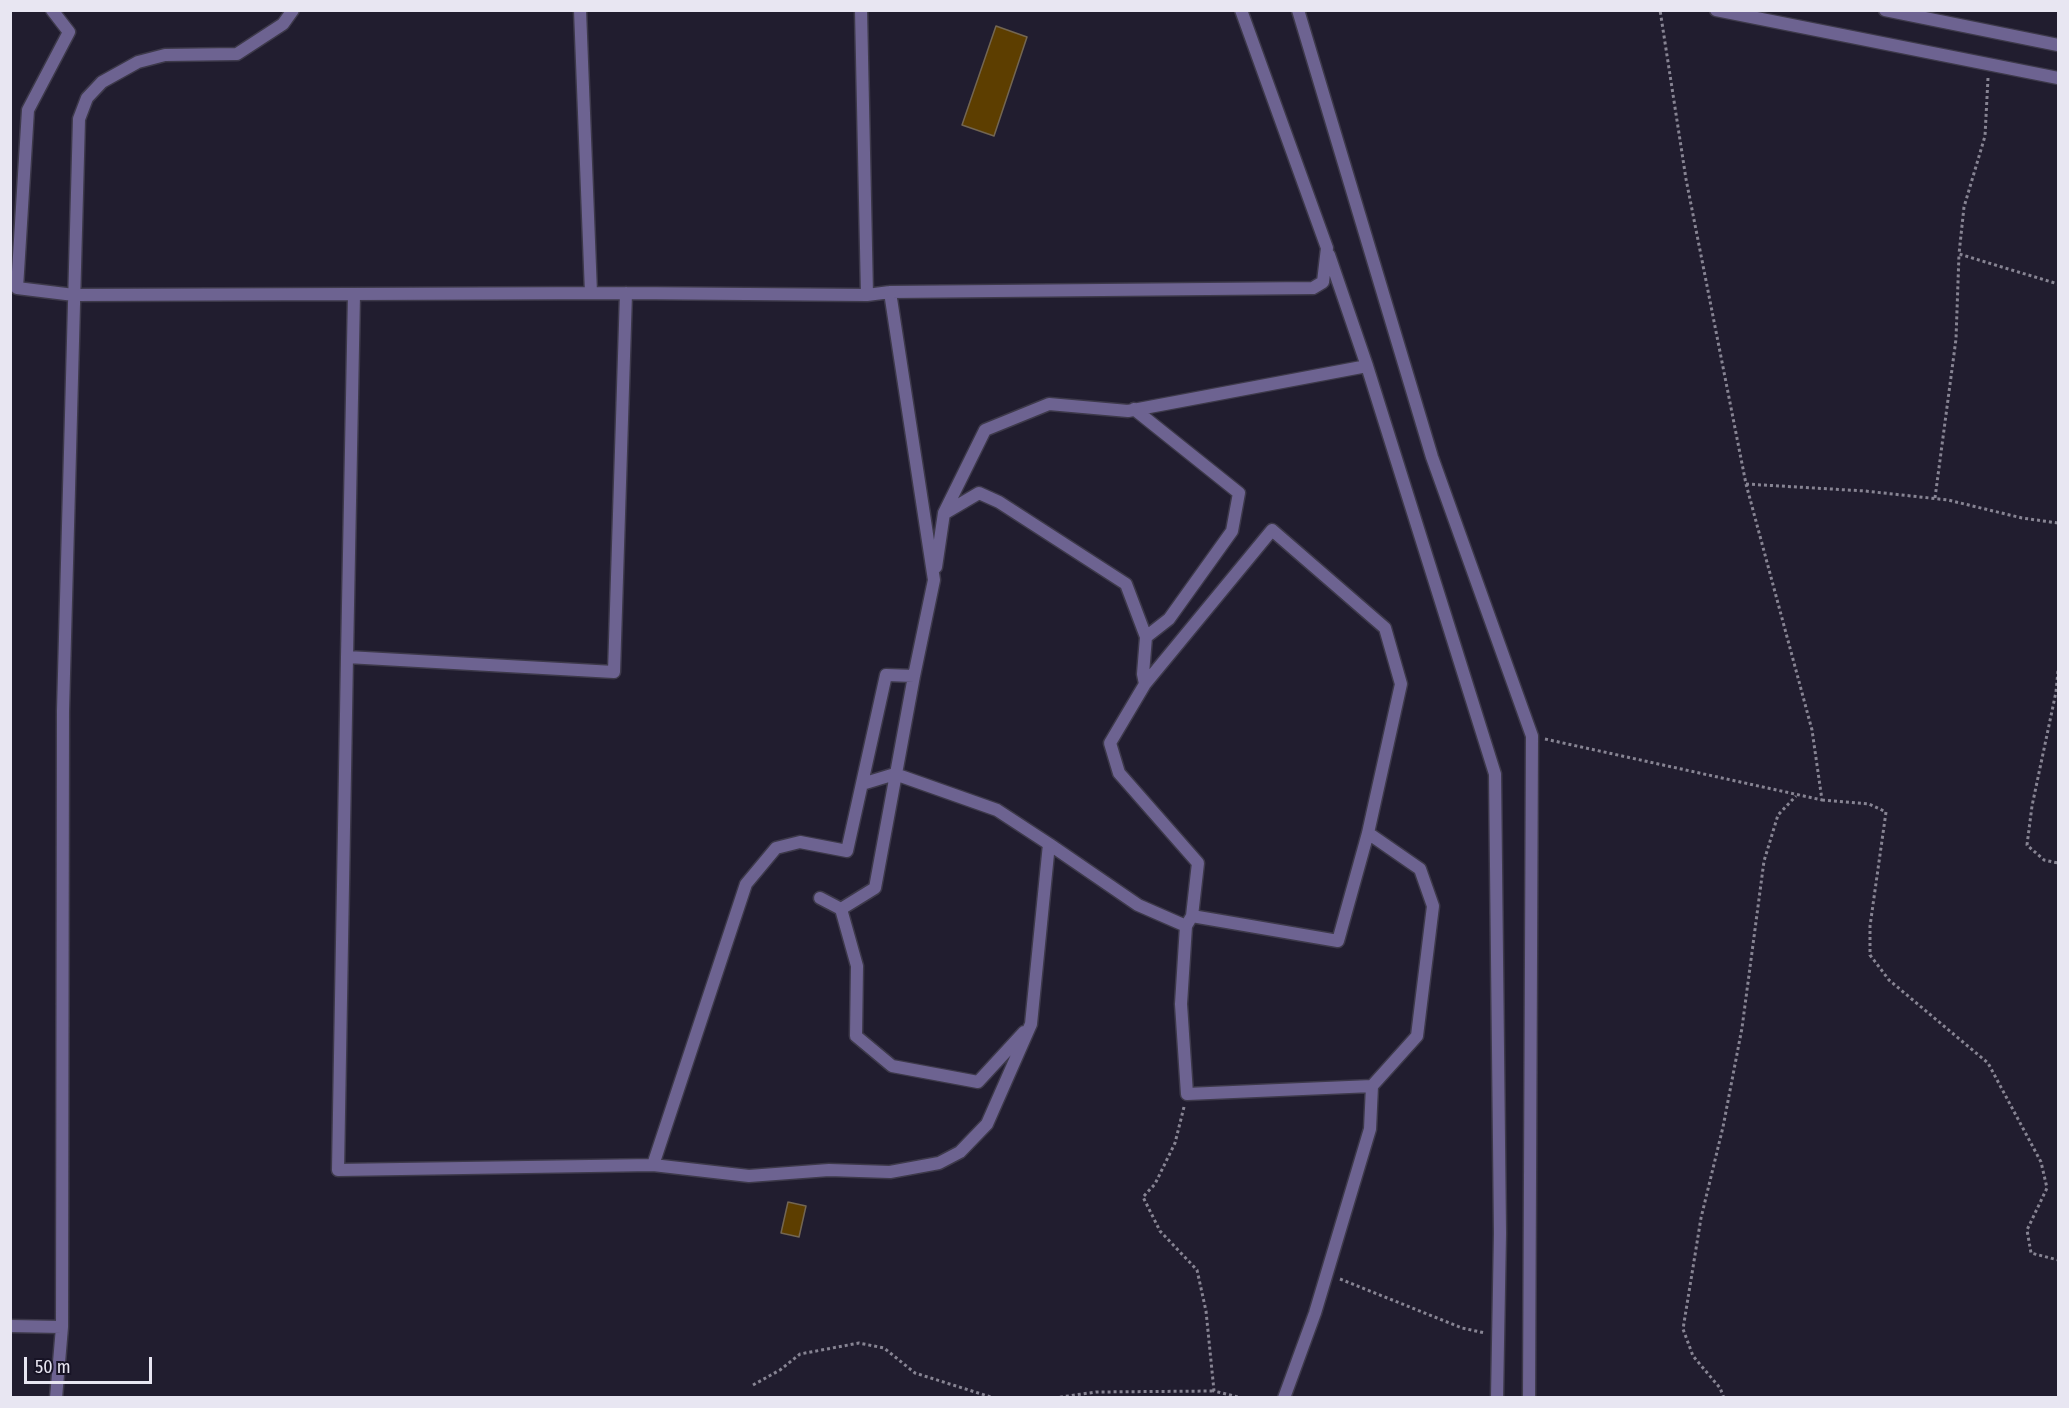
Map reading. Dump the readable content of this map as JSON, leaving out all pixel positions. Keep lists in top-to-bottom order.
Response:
{
  "scale_bar": "50 m"
}
